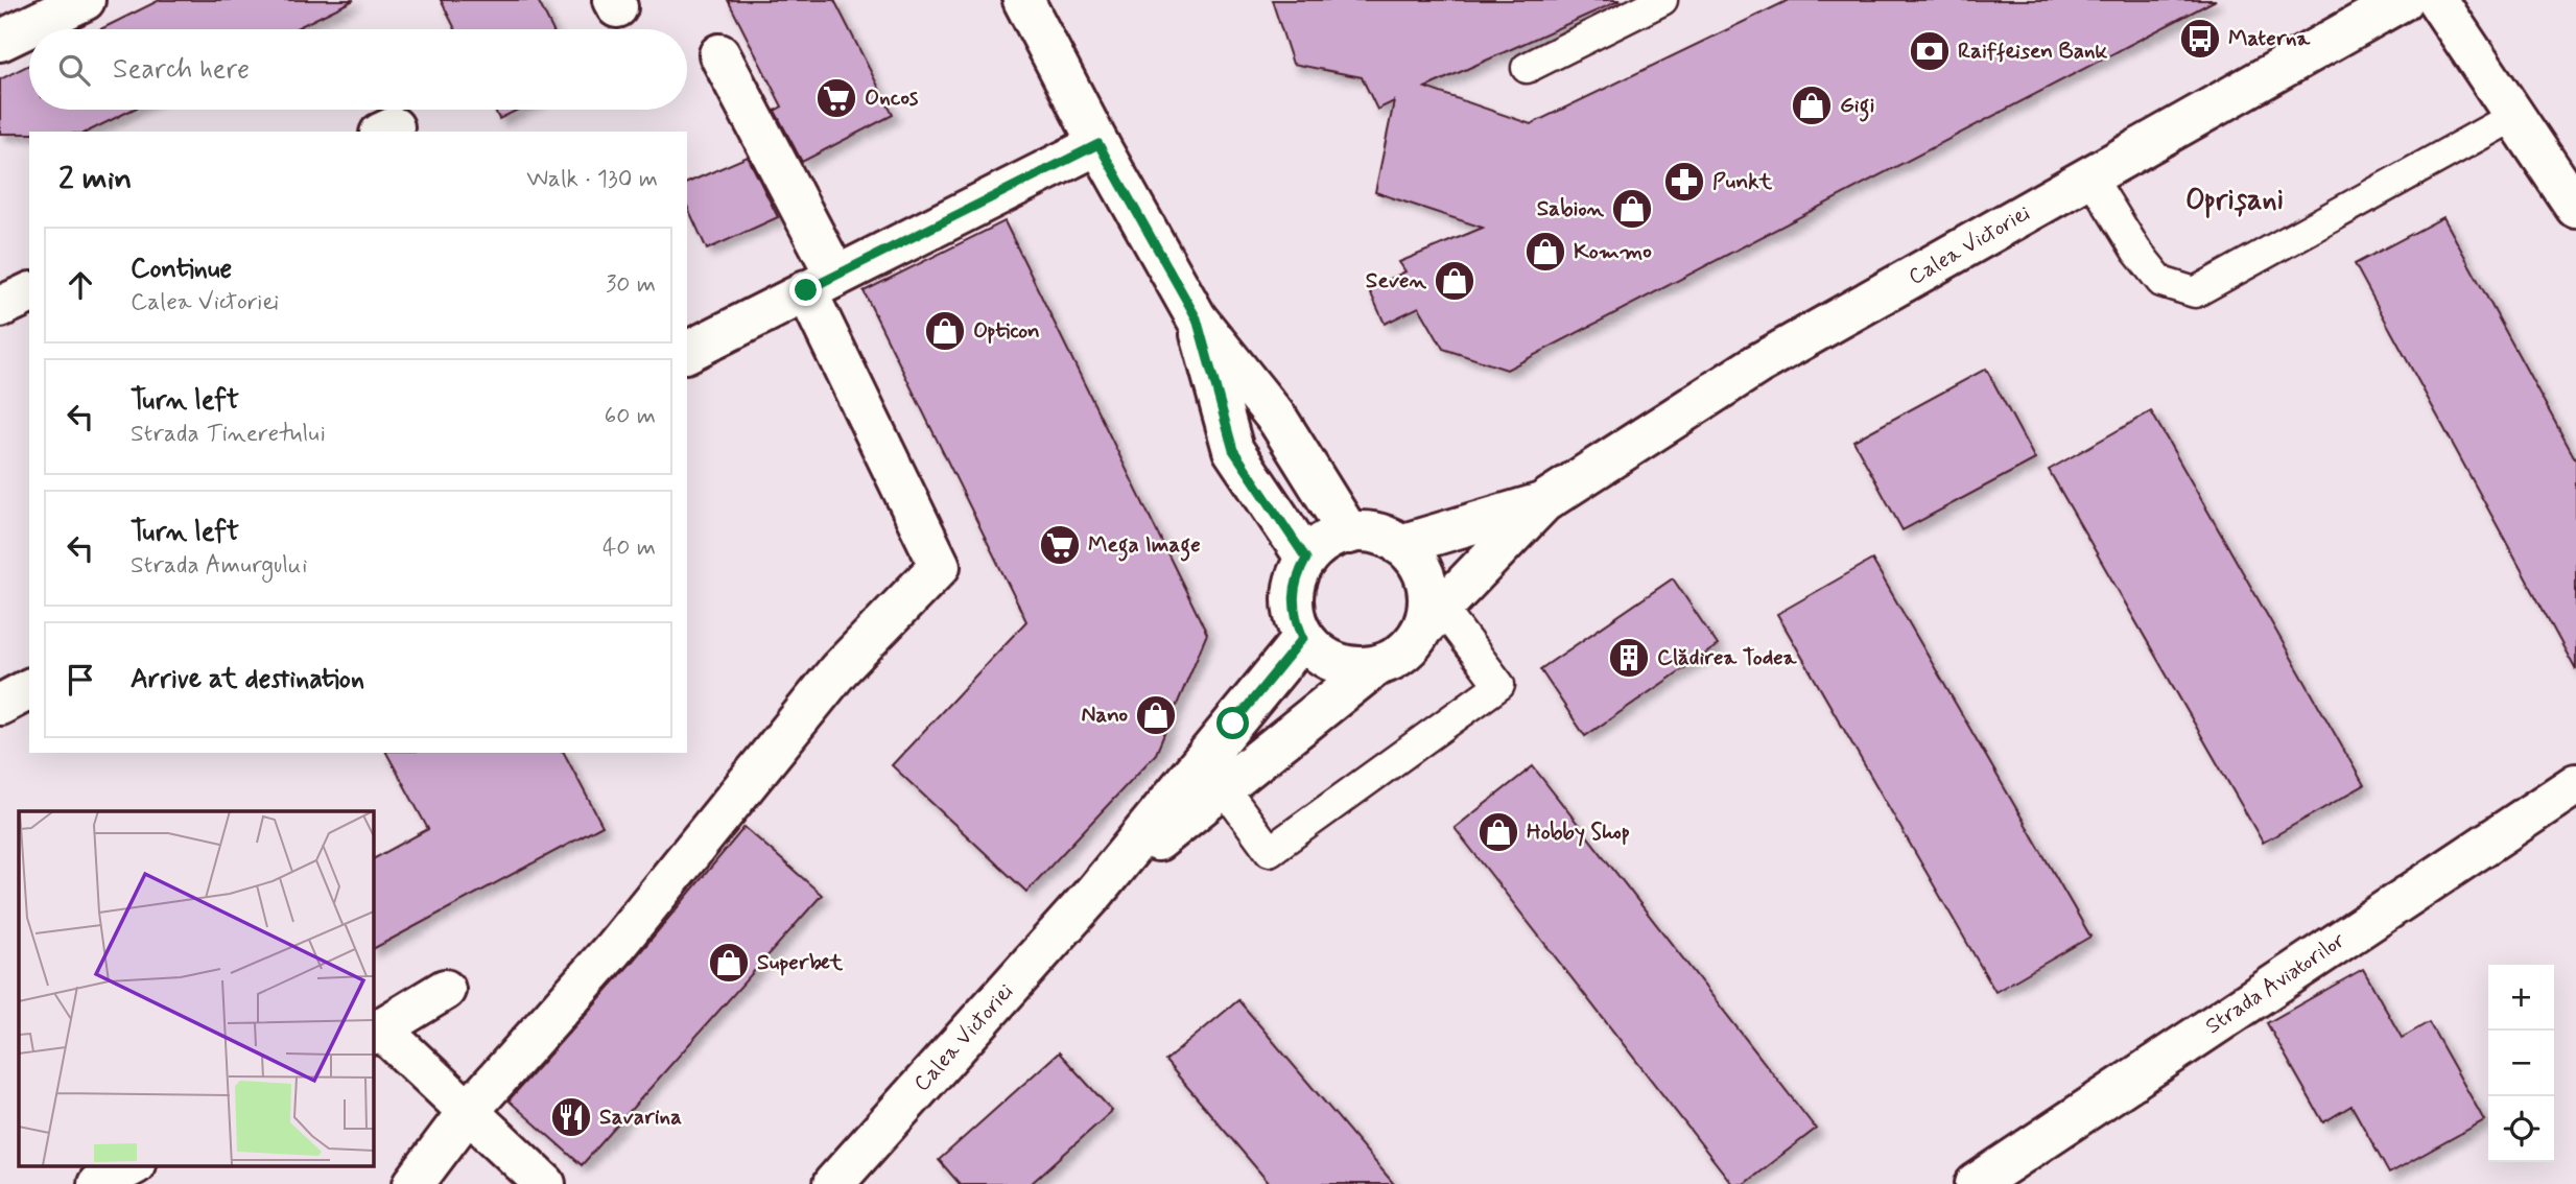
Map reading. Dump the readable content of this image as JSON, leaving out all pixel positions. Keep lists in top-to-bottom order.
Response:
{
  "streets": {
    "street": ["Calea Victoriei", "Strada Aviatorilor"]
  },
  "districts": ["Oprișani"],
  "places": {
    "bus stop": ["Materna"],
    "bank": ["Raiffeisen Bank"],
    "supermarket": ["Oncos", "Mega Image"],
    "shop": [
      "Gigi",
      "Sabion",
      "Kommo",
      "Seven",
      "Opticon",
      "Nano",
      "Hobby Shop",
      "Superbet"
    ],
    "pharmacy": ["Punkt"],
    "building": ["Clădirea Todea"],
    "restaurant": ["Savarina"]
  },
  "page": {
    "search": "Search here",
    "heading": ["2 min", "Walk · 130 m"],
    "list": [
      ["Continue", "Calea Victoriei", "30 m"],
      ["Turn left", "Strada Tineretului", "60 m"],
      ["Turn left", "Strada Amurgului", "40 m"],
      "Arrive at destination"
    ],
    "map_buttons": ["+", "−"]
  }
}
